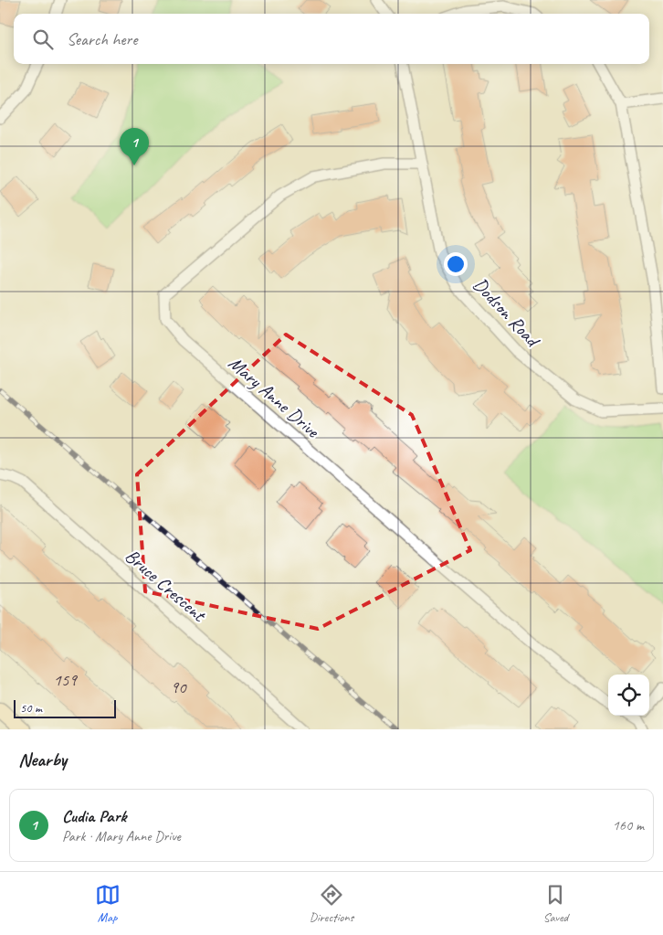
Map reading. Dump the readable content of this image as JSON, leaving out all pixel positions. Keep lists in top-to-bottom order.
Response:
{
  "streets": {
    "street": ["Dodson Road", "Mary Anne Drive", "Bruce Crescent"]
  },
  "crossings": [
    ["Dodson Road", "Mary Anne Drive"]
  ],
  "house_numbers": ["159", "90"],
  "scale_bar": "50 m",
  "page": {
    "search": "Search here",
    "pins": "1",
    "scale": "50 m",
    "heading": "Nearby",
    "list": [
      {
        "mark": "1",
        "name": "Cudia Park",
        "note": "Park · Mary Anne Drive",
        "value": "160 m"
      }
    ],
    "nav": ["Map", "Directions", "Saved"]
  }
}
